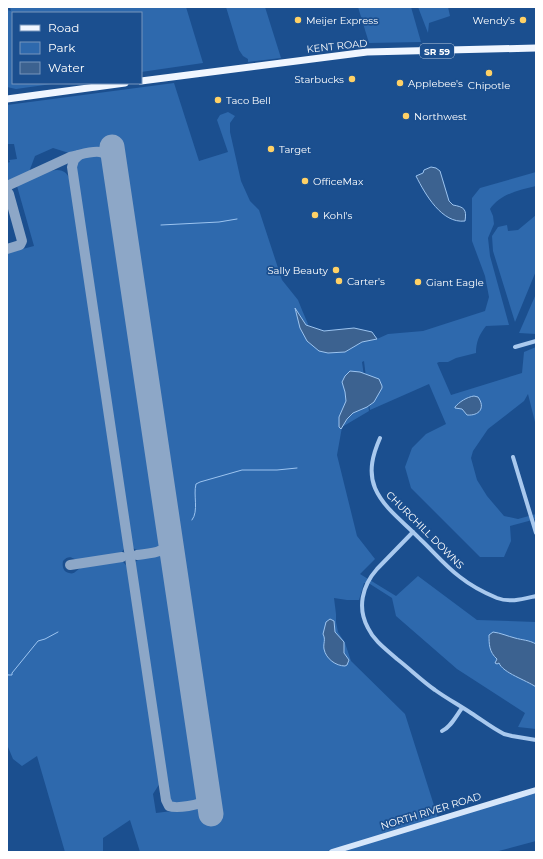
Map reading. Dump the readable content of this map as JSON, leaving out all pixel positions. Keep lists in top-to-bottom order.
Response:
{
  "streets": {
    "main road": ["KENT ROAD", "SR 59"],
    "street": ["CHURCHILL DOWNS", "NORTH RIVER ROAD"]
  },
  "places": [
    "Meijer Express",
    "Wendy's",
    "Chipotle",
    "Starbucks",
    "Applebee's",
    "Taco Bell",
    "Northwest",
    "Target",
    "OfficeMax",
    "Kohl's",
    "Sally Beauty",
    "Carter's",
    "Giant Eagle"
  ],
  "legend": ["Road", "Park", "Water"]
}
